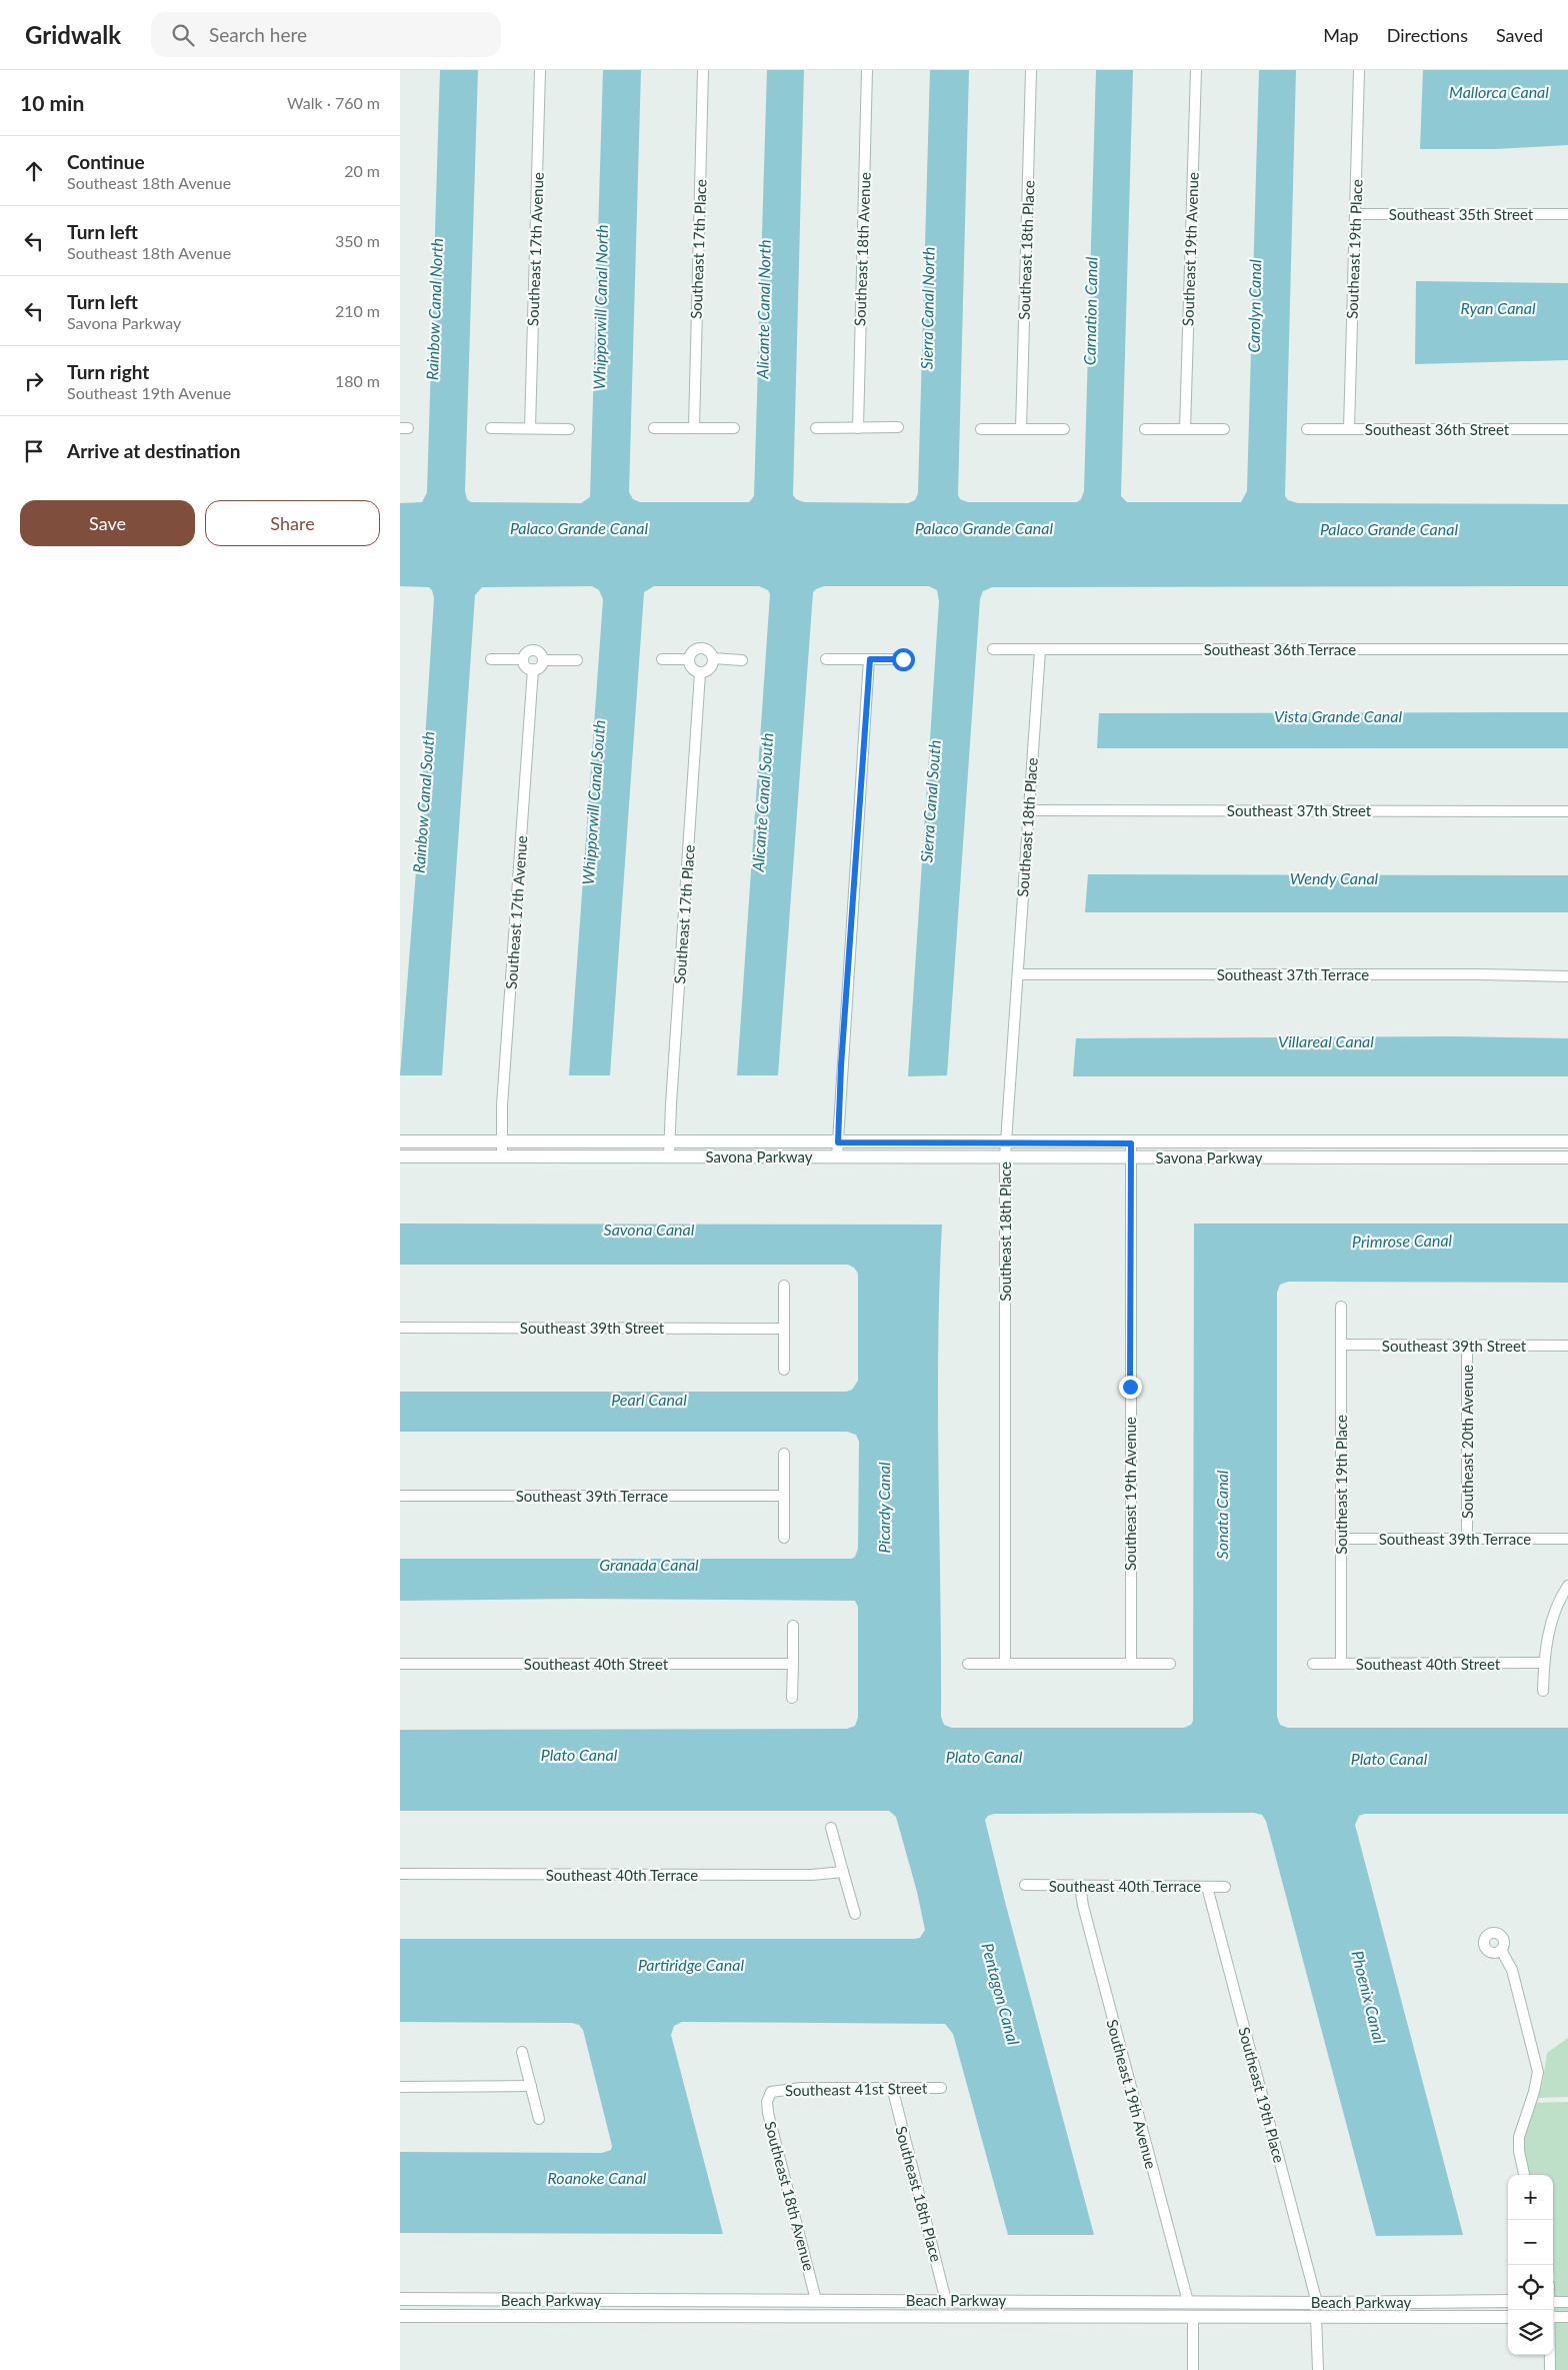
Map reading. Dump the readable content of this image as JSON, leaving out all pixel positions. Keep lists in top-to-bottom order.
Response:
{
  "streets": {
    "street": [
      "Southeast 35th Street",
      "Southeast 17th Avenue",
      "Southeast 17th Place",
      "Southeast 18th Avenue",
      "Southeast 19th Avenue",
      "Southeast 19th Place",
      "Southeast 18th Place",
      "Southeast 36th Street",
      "Southeast 36th Terrace",
      "Southeast 37th Street",
      "Southeast 37th Terrace",
      "Savona Parkway",
      "Southeast 39th Street",
      "Southeast 20th Avenue",
      "Southeast 39th Terrace",
      "Southeast 40th Street",
      "Southeast 40th Terrace",
      "Southeast 41st Street",
      "Beach Parkway"
    ]
  },
  "crossings": [
    ["Southeast 35th Street", "Southeast 19th Place"],
    ["Southeast 17th Avenue", "Savona Parkway"],
    ["Southeast 17th Place", "Savona Parkway"],
    ["Southeast 18th Avenue", "Southeast 41st Street"],
    ["Southeast 18th Avenue", "Beach Parkway"],
    ["Southeast 19th Avenue", "Savona Parkway"],
    ["Southeast 19th Avenue", "Southeast 40th Terrace"],
    ["Southeast 19th Avenue", "Beach Parkway"],
    ["Southeast 19th Place", "Southeast 36th Street"],
    ["Southeast 19th Place", "Southeast 39th Street"],
    ["Southeast 19th Place", "Southeast 39th Terrace"],
    ["Southeast 19th Place", "Southeast 40th Street"],
    ["Southeast 19th Place", "Southeast 40th Terrace"],
    ["Southeast 19th Place", "Beach Parkway"],
    ["Southeast 18th Place", "Southeast 36th Terrace"],
    ["Southeast 18th Place", "Southeast 37th Street"],
    ["Southeast 18th Place", "Southeast 37th Terrace"],
    ["Southeast 18th Place", "Savona Parkway"],
    ["Southeast 18th Place", "Southeast 41st Street"],
    ["Southeast 18th Place", "Beach Parkway"],
    ["Southeast 39th Street", "Southeast 20th Avenue"],
    ["Southeast 20th Avenue", "Southeast 39th Terrace"]
  ],
  "water": [
    "Mallorca Canal",
    "Carolyn Canal",
    "Whipporwill Canal North",
    "Ryan Canal",
    "Sierra Canal North",
    "Rainbow Canal North",
    "Alicante Canal North",
    "Carnation Canal",
    "Palaco Grande Canal",
    "Vista Grande Canal",
    "Sierra Canal South",
    "Rainbow Canal South",
    "Whipporwill Canal South",
    "Alicante Canal South",
    "Wendy Canal",
    "Villareal Canal",
    "Savona Canal",
    "Primrose Canal",
    "Pearl Canal",
    "Picardy Canal",
    "Sonata Canal",
    "Granada Canal",
    "Plato Canal",
    "Partiridge Canal",
    "Pentagon Canal",
    "Phoenix Canal",
    "Roanoke Canal"
  ],
  "page": {
    "header": "Gridwalk",
    "search": "Search here",
    "nav": ["Map", "Directions", "Saved"],
    "heading": ["10 min", "Walk · 760 m"],
    "list": [
      ["Continue", "Southeast 18th Avenue", "20 m"],
      ["Turn left", "Southeast 18th Avenue", "350 m"],
      ["Turn left", "Savona Parkway", "210 m"],
      ["Turn right", "Southeast 19th Avenue", "180 m"],
      "Arrive at destination"
    ],
    "buttons": ["Save", "Share"],
    "map_buttons": ["+", "−"]
  }
}
